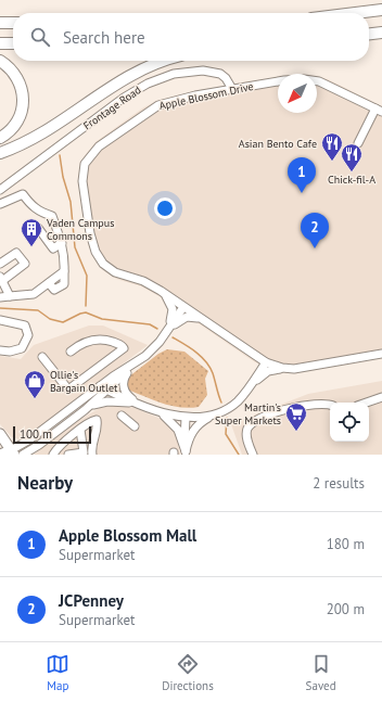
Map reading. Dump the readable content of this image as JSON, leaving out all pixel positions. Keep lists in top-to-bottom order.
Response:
{
  "streets": {
    "street": ["Apple Blossom Drive", "Frontage Road"]
  },
  "crossings": [
    ["Apple Blossom Drive", "Frontage Road"]
  ],
  "places": {
    "restaurant": ["Asian Bento Cafe", "Chick-fil-A"],
    "building": ["Vaden Campus Commons"],
    "shop": ["Ollie's Bargain Outlet"],
    "supermarket": ["Martin's Super Markets"]
  },
  "scale_bar": "100 m",
  "north": "bottom left",
  "page": {
    "search": "Search here",
    "pins": ["1", "2"],
    "scale": "100 m",
    "heading": ["Nearby", "2 results"],
    "list": [
      {
        "mark": "1",
        "name": "Apple Blossom Mall",
        "note": "Supermarket",
        "value": "180 m"
      },
      {
        "mark": "2",
        "name": "JCPenney",
        "note": "Supermarket",
        "value": "200 m"
      }
    ],
    "nav": ["Map", "Directions", "Saved"]
  }
}
